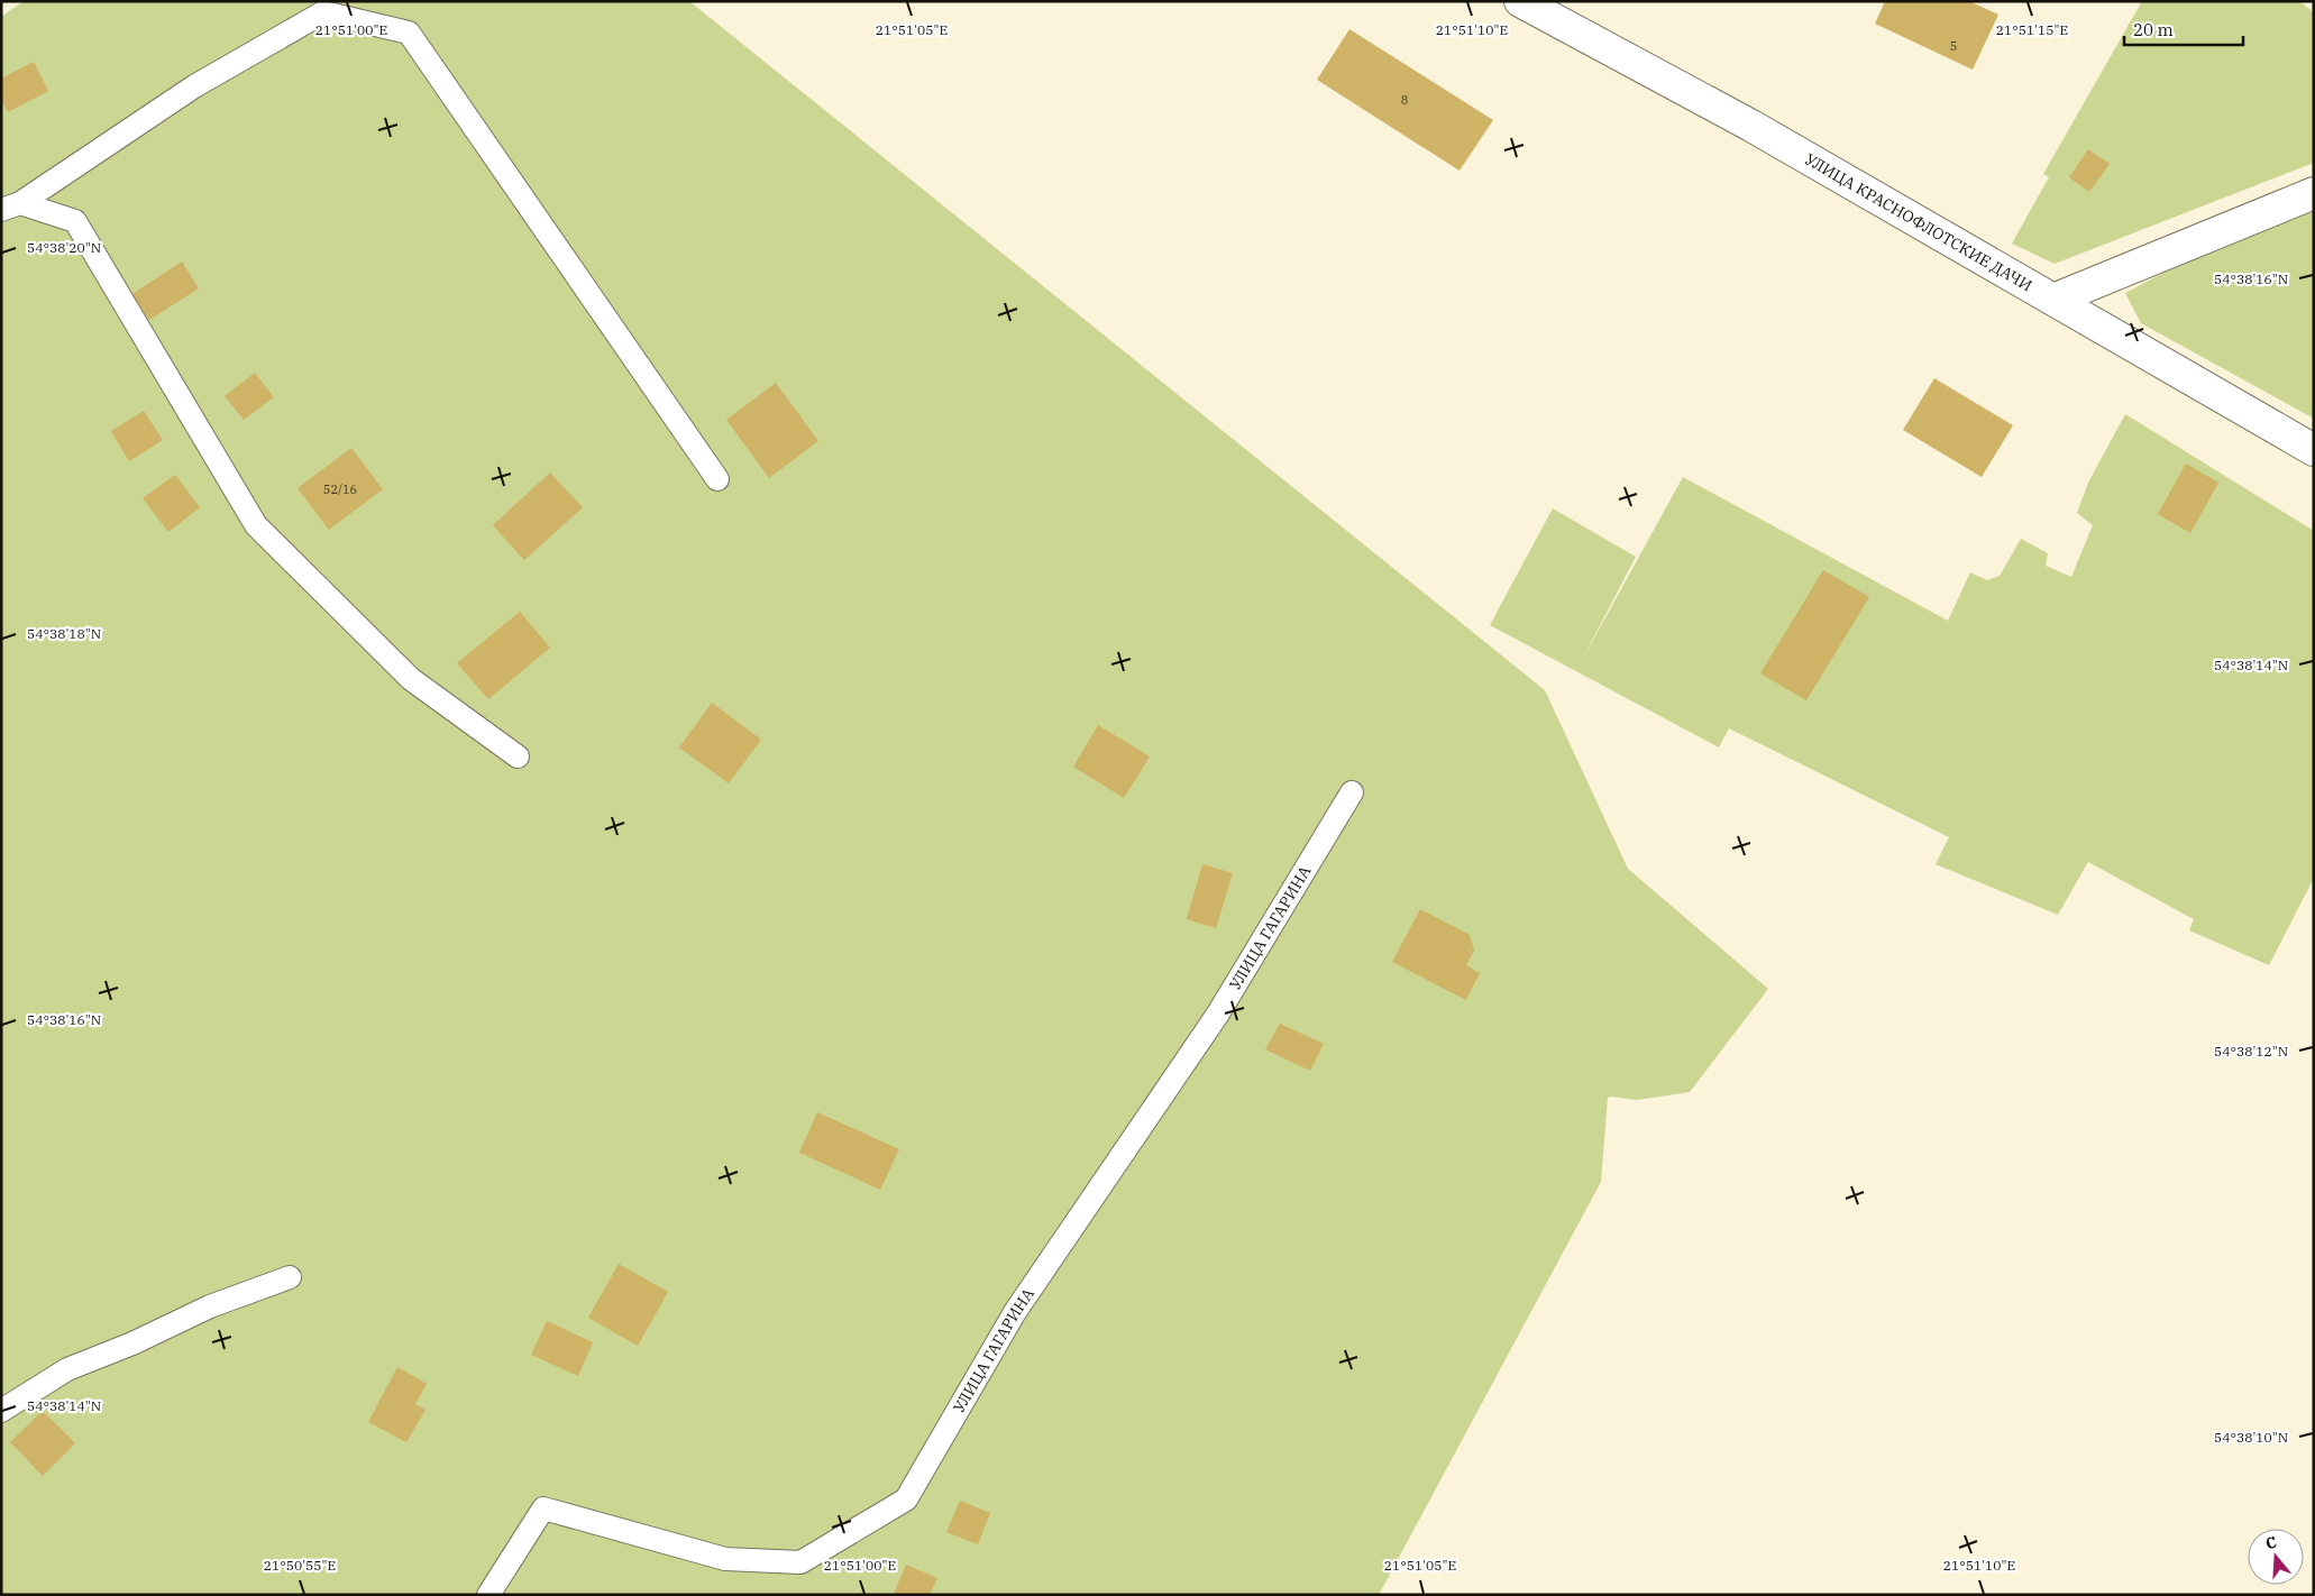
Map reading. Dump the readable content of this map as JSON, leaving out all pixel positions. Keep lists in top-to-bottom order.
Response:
{
  "streets": {
    "street": ["УЛИЦА КРАСНОФЛОТСКИЕ ДАЧИ"],
    "lane": ["УЛИЦА ГАГАРИНА"]
  },
  "house_numbers": ["5", "8", "52/16"],
  "scale_bar": "20 m",
  "north": "top",
  "coordinates": [
    "21°51'00\"E",
    "21°51'05\"E",
    "21°51'10\"E",
    "21°51'15\"E",
    "54°38'20\"N",
    "54°38'16\"N",
    "54°38'18\"N",
    "54°38'14\"N",
    "54°38'12\"N",
    "54°38'10\"N",
    "21°50'55\"E"
  ]
}
